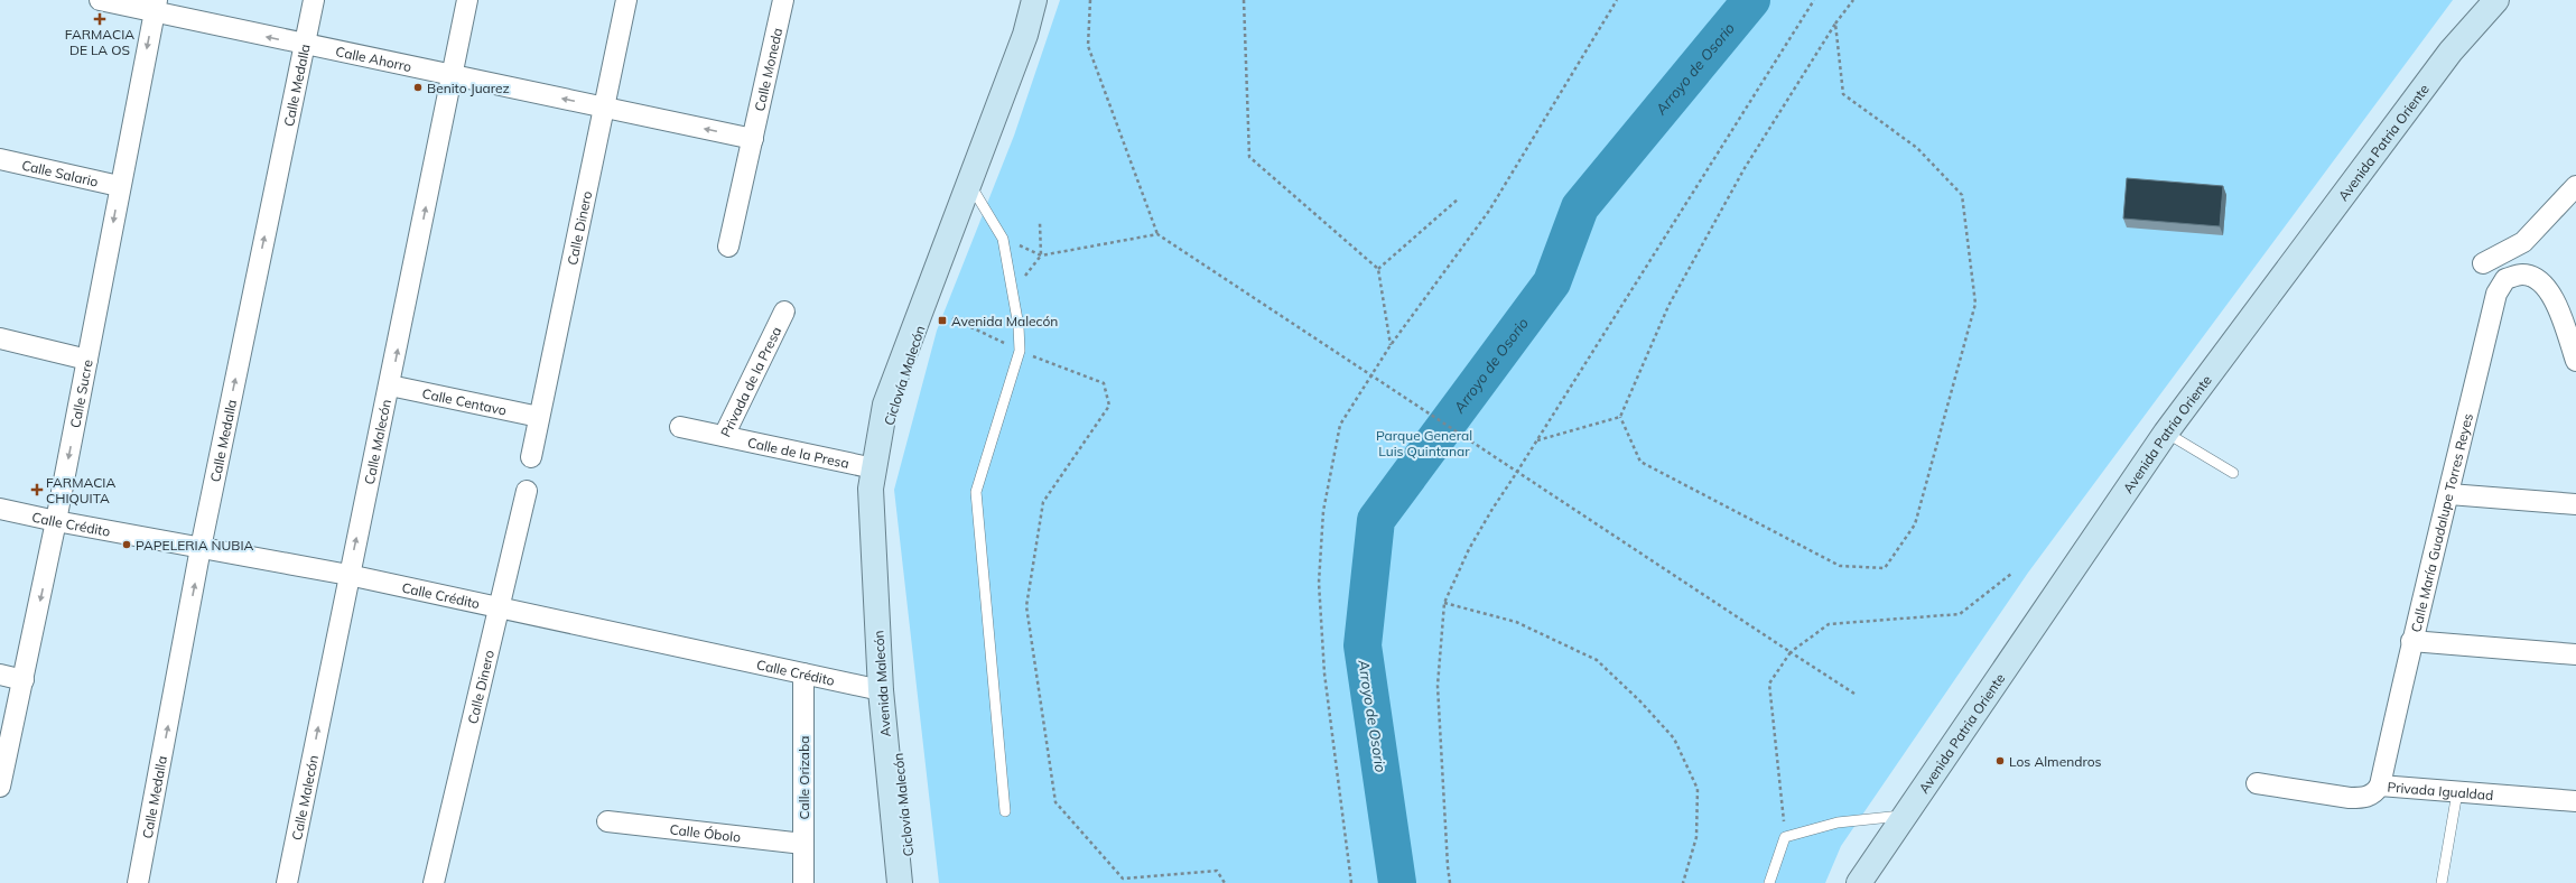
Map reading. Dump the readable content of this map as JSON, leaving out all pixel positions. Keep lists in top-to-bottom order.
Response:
{
  "streets": {
    "street": [
      "Calle Ahorro",
      "Calle Moneda",
      "Calle Medalla",
      "Avenida Patria Oriente",
      "Calle Salario",
      "Calle Dinero",
      "Privada de la Presa",
      "Calle Sucre",
      "Calle Centavo",
      "Calle Malecón",
      "Calle de la Presa",
      "Calle María Guadalupe Torres Reyes",
      "Calle Crédito",
      "Avenida Malecón",
      "Calle Orizaba",
      "Privada Igualdad",
      "Calle Óbolo"
    ]
  },
  "crossings": [
    ["Calle Ahorro", "Calle Moneda"],
    ["Calle Ahorro", "Calle Medalla"],
    ["Calle Ahorro", "Calle Dinero"],
    ["Calle Ahorro", "Calle Sucre"],
    ["Calle Ahorro", "Calle Malecón"],
    ["Calle Medalla", "Calle Crédito"],
    ["Calle Salario", "Calle Sucre"],
    ["Calle Dinero", "Calle Centavo"],
    ["Calle Dinero", "Calle Crédito"],
    ["Privada de la Presa", "Calle de la Presa"],
    ["Calle Sucre", "Calle Crédito"],
    ["Calle Centavo", "Calle Malecón"],
    ["Calle Malecón", "Calle Crédito"],
    ["Calle de la Presa", "Avenida Malecón"],
    ["Calle María Guadalupe Torres Reyes", "Privada Igualdad"],
    ["Calle Crédito", "Avenida Malecón"],
    ["Calle Crédito", "Calle Orizaba"],
    ["Calle Orizaba", "Calle Óbolo"]
  ],
  "one_way": [
    "Calle Ahorro",
    "Calle Medalla",
    "Calle Sucre",
    "Calle Malecón"
  ],
  "water": ["Arroyo de Osorio"],
  "parks": ["Parque General Luis Quintanar"],
  "places": {
    "health": ["FARMACIA DE LA OS", "FARMACIA CHIQUITA"],
    "other": ["Benito Juarez", "PAPELERIA NUBIA", "Los Almendros"],
    "transit": ["Avenida Malecón"]
  }
}
